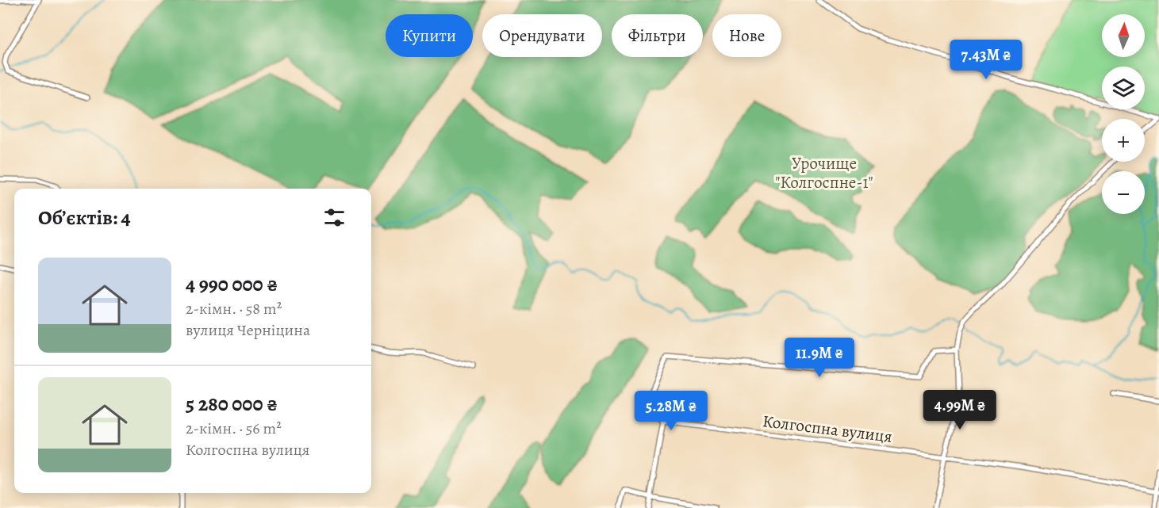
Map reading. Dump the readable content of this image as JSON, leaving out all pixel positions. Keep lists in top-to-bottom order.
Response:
{
  "streets": {
    "street": ["Колгоспна вулиця"]
  },
  "parks": ["Урочище \"Колгоспне-1\""],
  "north": "top",
  "page": {
    "map_buttons": ["+", "−"],
    "chip": [
      "Купити",
      "Орендувати",
      "Фільтри",
      "Нове"
    ],
    "price": [
      "7.43M ₴",
      "11.9M ₴",
      "4.99M ₴",
      "5.28M ₴"
    ],
    "heading": "Об’єктів: 4",
    "list": [
      {
        "name": "4 990 000 ₴",
        "note": "2-кімн. · 58 m² · вулиця Черніцина"
      },
      {
        "name": "5 280 000 ₴",
        "note": "2-кімн. · 56 m² · Колгоспна вулиця"
      }
    ]
  }
}
